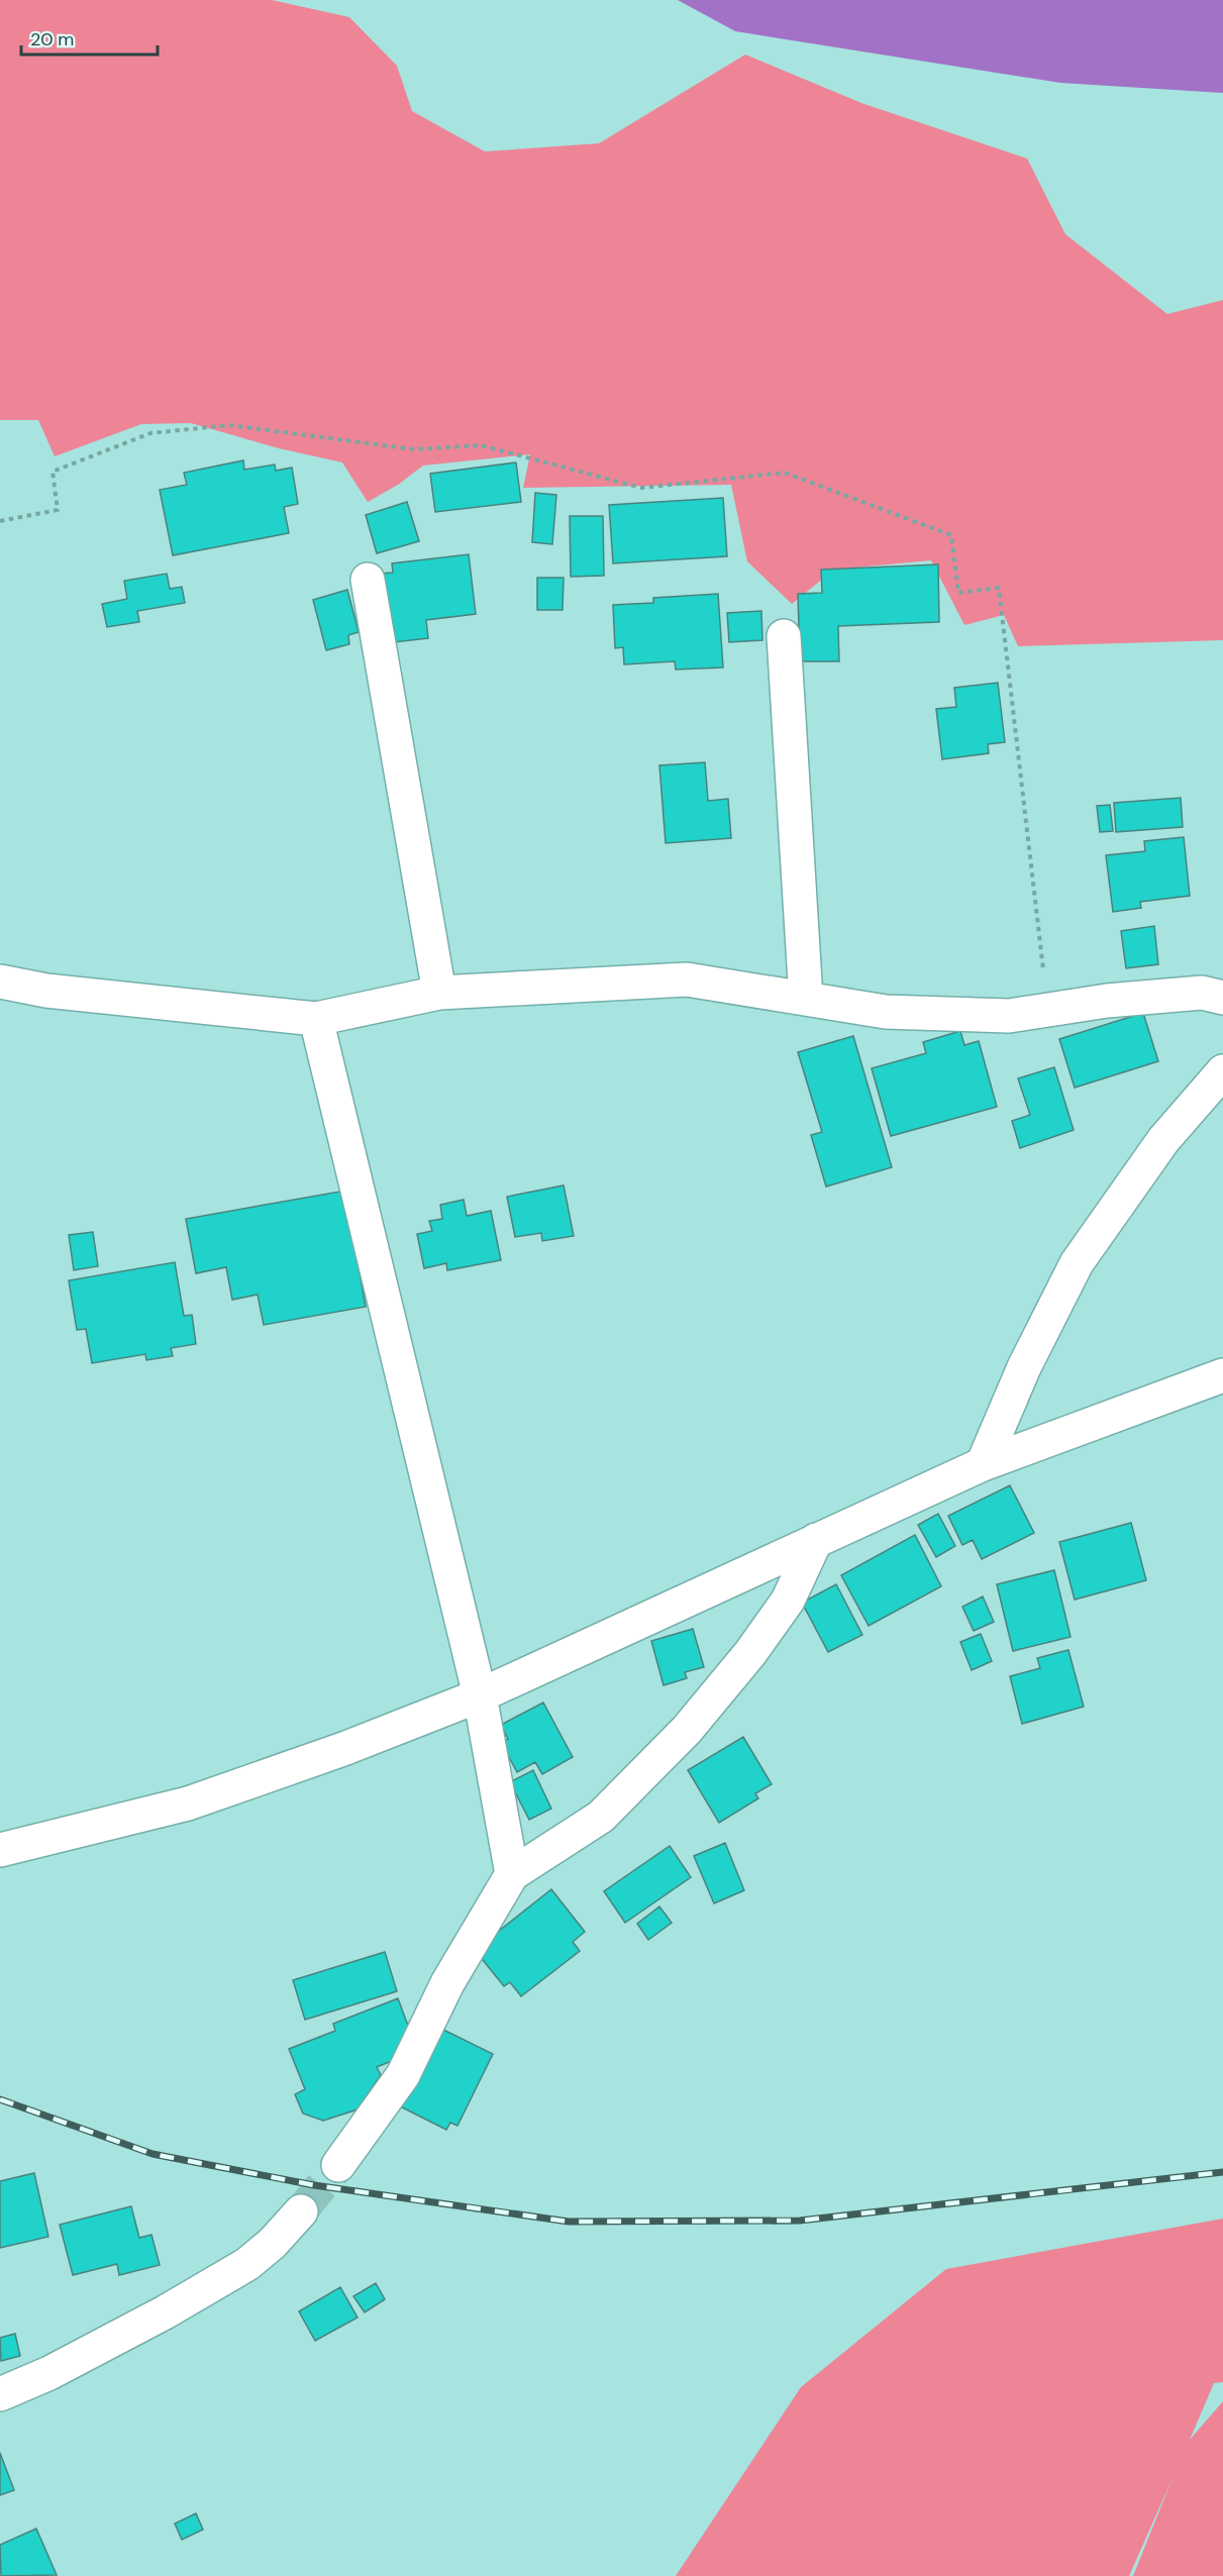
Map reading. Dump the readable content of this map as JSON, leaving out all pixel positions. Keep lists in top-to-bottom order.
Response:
{
  "scale_bar": "20 m"
}
